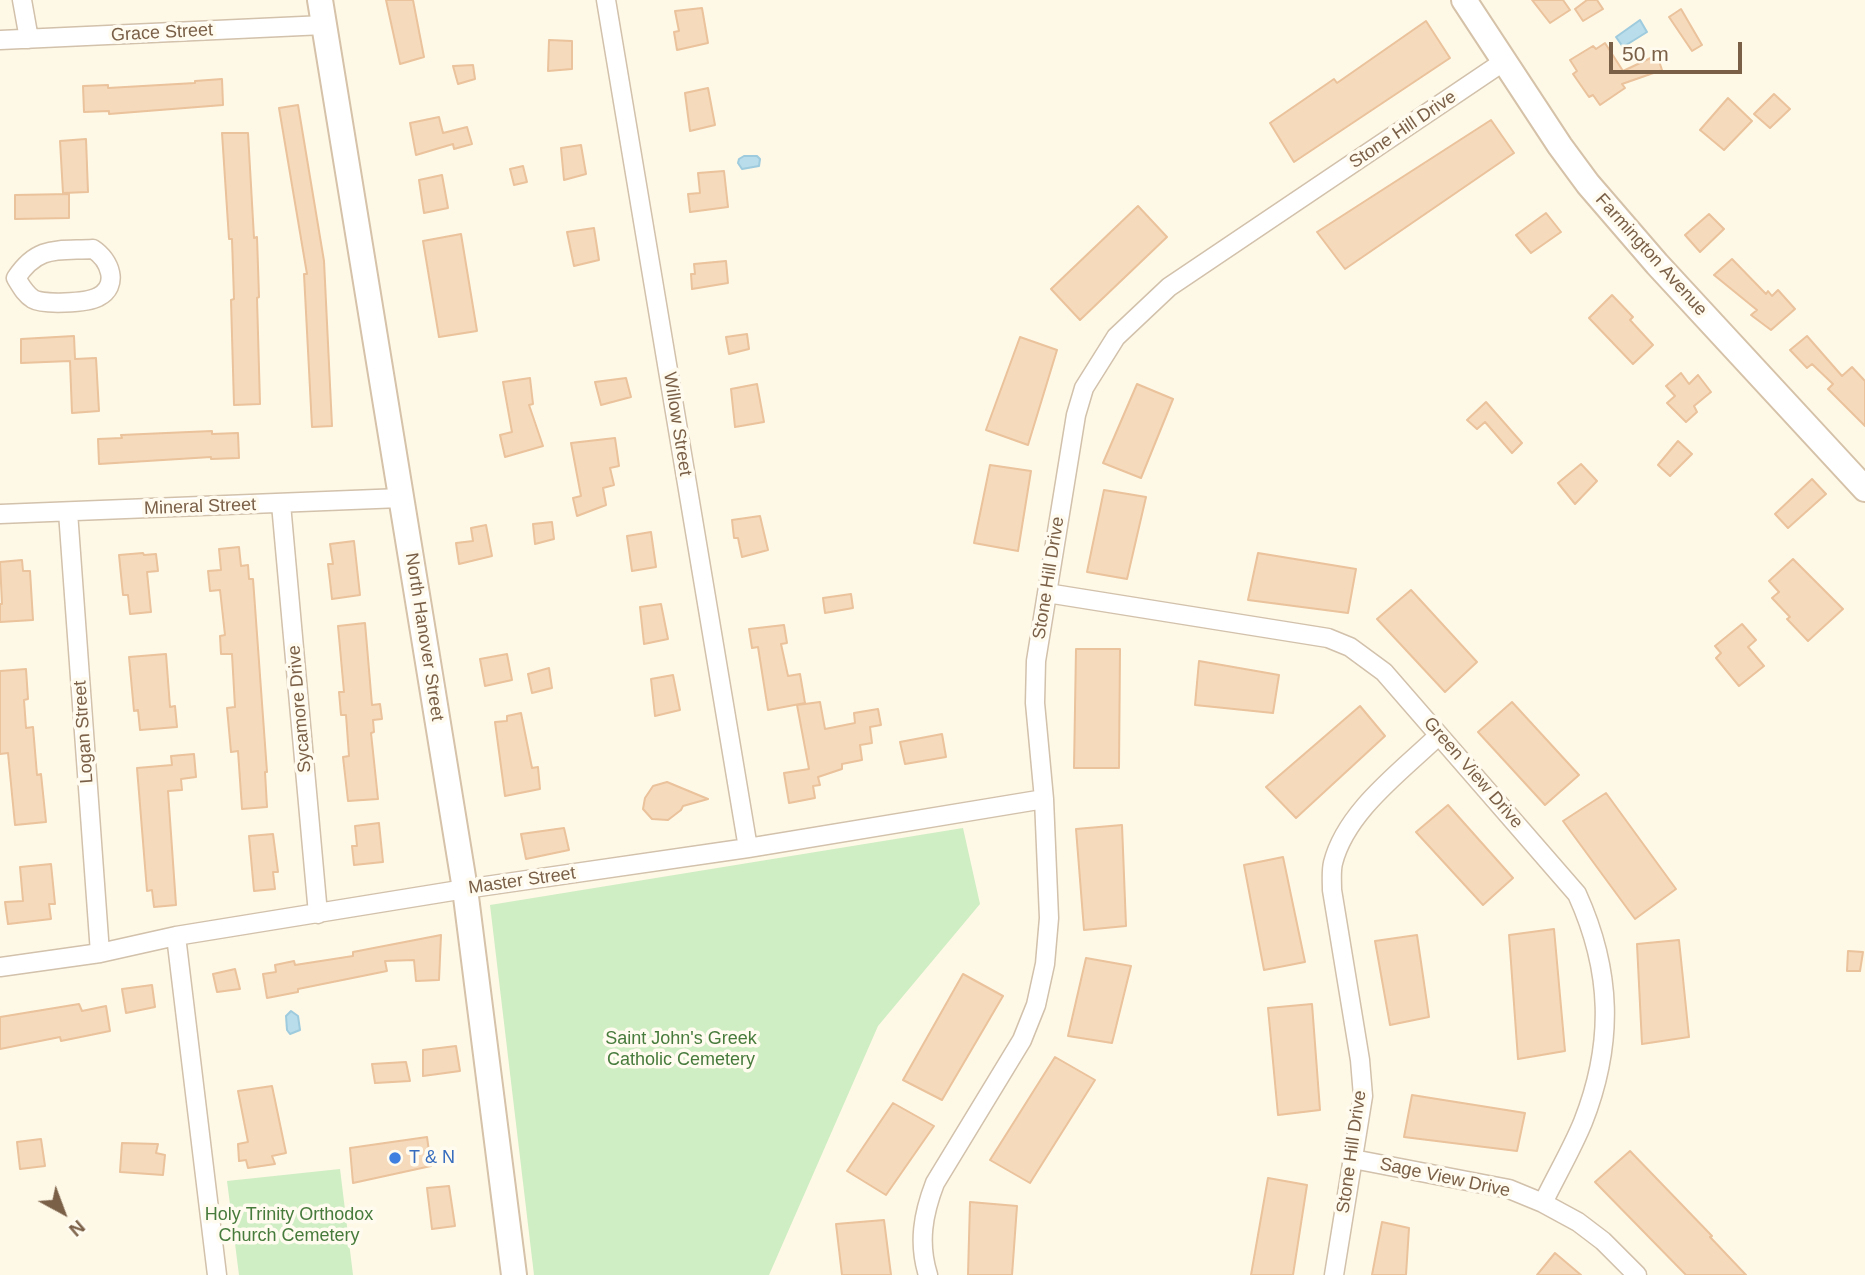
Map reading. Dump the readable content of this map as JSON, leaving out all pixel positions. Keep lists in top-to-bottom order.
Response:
{
  "streets": {
    "street": [
      "Grace Street",
      "Stone Hill Drive",
      "Farmington Avenue",
      "Willow Street",
      "Mineral Street",
      "North Hanover Street",
      "Sycamore Drive",
      "Logan Street",
      "Green View Drive",
      "Master Street",
      "Sage View Drive"
    ]
  },
  "crossings": [
    ["Grace Street", "North Hanover Street"],
    ["Stone Hill Drive", "Farmington Avenue"],
    ["Stone Hill Drive", "Green View Drive"],
    ["Stone Hill Drive", "Master Street"],
    ["Stone Hill Drive", "Sage View Drive"],
    ["Willow Street", "Master Street"],
    ["Mineral Street", "North Hanover Street"],
    ["Mineral Street", "Sycamore Drive"],
    ["Mineral Street", "Logan Street"],
    ["North Hanover Street", "Master Street"],
    ["Sycamore Drive", "Master Street"],
    ["Logan Street", "Master Street"],
    ["Green View Drive", "Sage View Drive"]
  ],
  "parks": ["Saint John's Greek Catholic Cemetery", "Holy Trinity Orthodox Church Cemetery"],
  "places": ["T & N"],
  "scale_bar": "50 m",
  "north": "bottom right"
}
